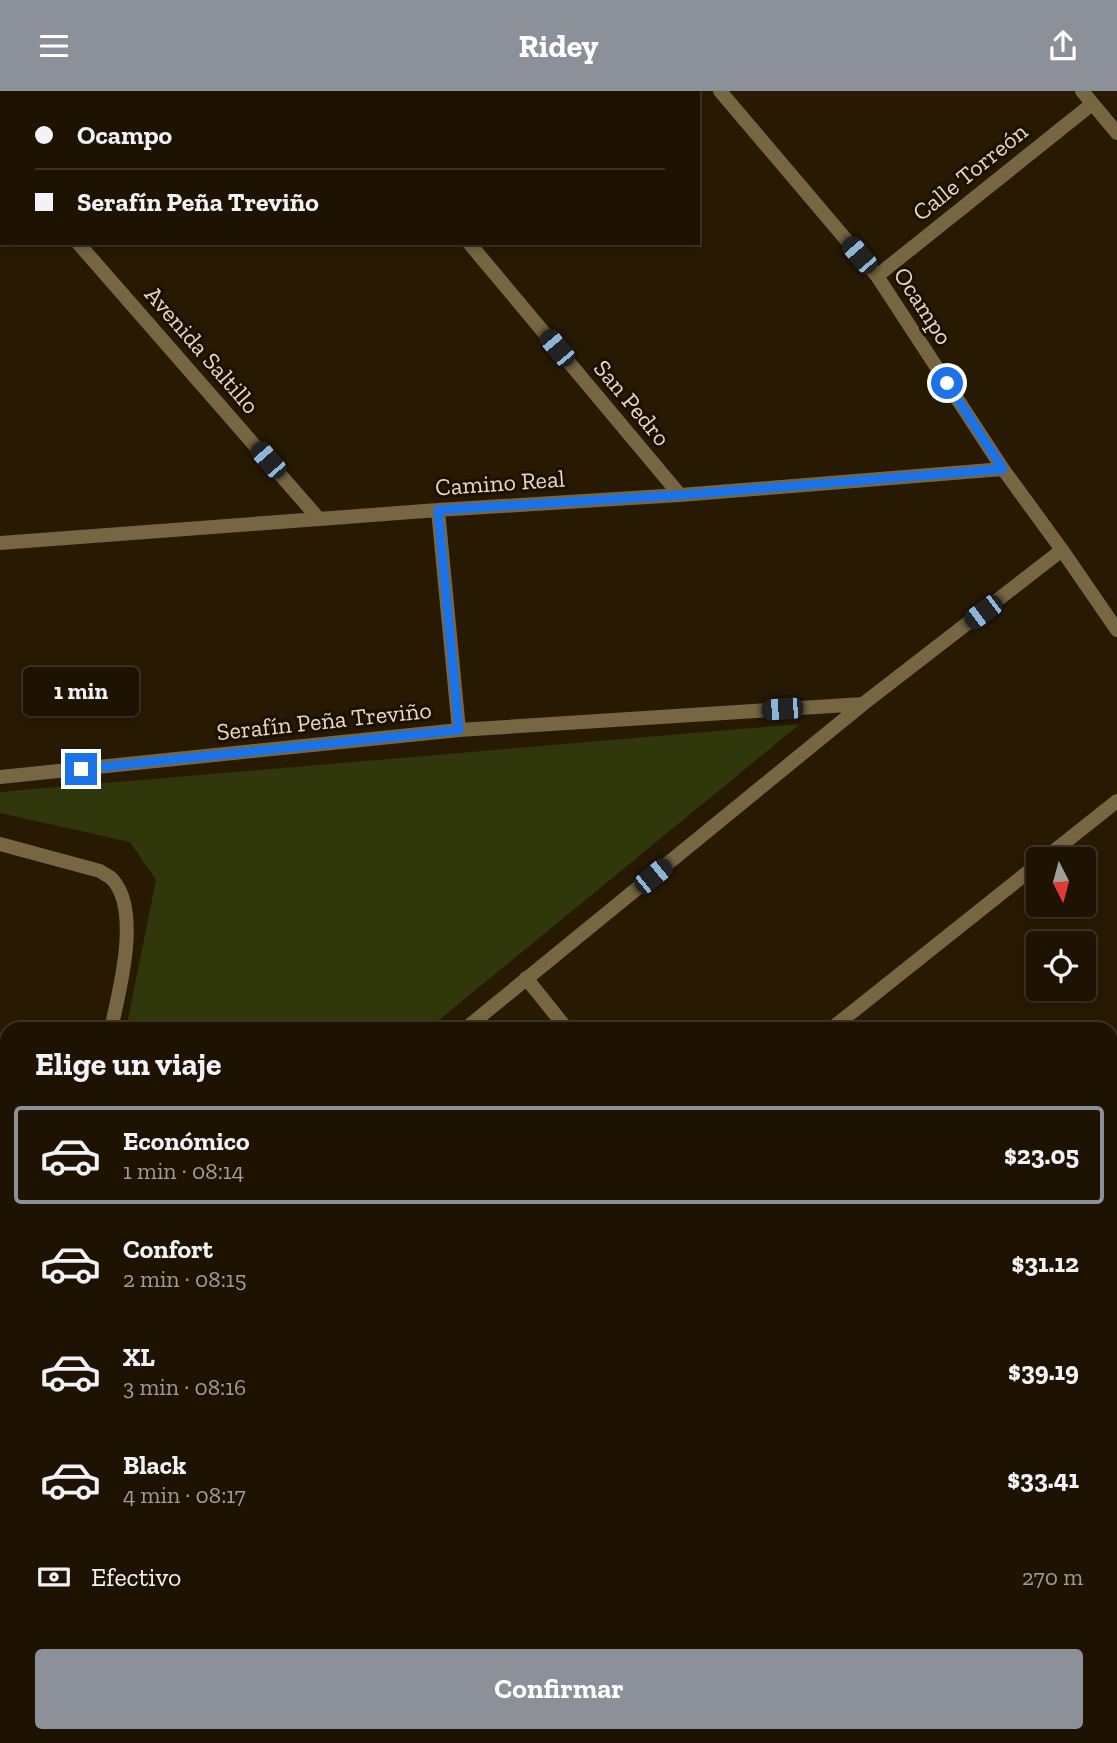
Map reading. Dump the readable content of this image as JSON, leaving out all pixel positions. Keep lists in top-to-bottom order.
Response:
{
  "streets": {
    "street": [
      "Calle Torreón",
      "Ocampo",
      "Avenida Saltillo",
      "San Pedro",
      "Camino Real",
      "Serafín Peña Treviño"
    ]
  },
  "crossings": [
    ["Calle Torreón", "Ocampo"],
    ["Ocampo", "Camino Real"],
    ["Avenida Saltillo", "Camino Real"],
    ["San Pedro", "Camino Real"]
  ],
  "north": "bottom",
  "page": {
    "header": "Ridey",
    "banner": ["Ocampo", "Serafín Peña Treviño"],
    "bubble": "1 min",
    "heading": "Elige un viaje",
    "list": [
      {
        "name": "Económico",
        "note": "1 min · 08:14",
        "value": "$23.05"
      },
      {
        "name": "Confort",
        "note": "2 min · 08:15",
        "value": "$31.12"
      },
      {
        "name": "XL",
        "note": "3 min · 08:16",
        "value": "$39.19"
      },
      {
        "name": "Black",
        "note": "4 min · 08:17",
        "value": "$33.41"
      }
    ],
    "pay": ["Efectivo", "270 m"],
    "buttons": "Confirmar"
  }
}
